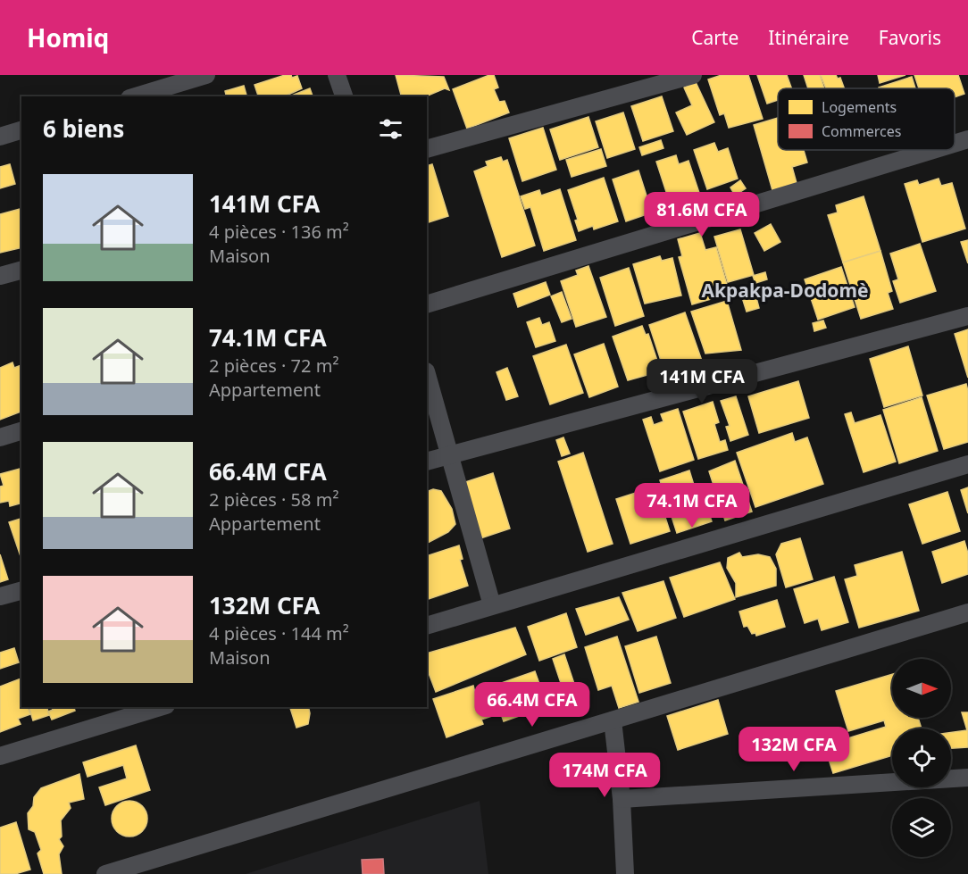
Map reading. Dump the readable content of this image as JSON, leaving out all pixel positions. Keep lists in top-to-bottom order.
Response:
{
  "districts": ["Akpakpa-Dodomè"],
  "legend": ["Logements", "Commerces"],
  "north": "right",
  "page": {
    "header": "Homiq",
    "nav": ["Carte", "Itinéraire", "Favoris"],
    "heading": "6 biens",
    "list": [
      {
        "name": "141M CFA",
        "note": "4 pièces · 136 m² · Maison"
      },
      {
        "name": "74.1M CFA",
        "note": "2 pièces · 72 m² · Appartement"
      },
      {
        "name": "66.4M CFA",
        "note": "2 pièces · 58 m² · Appartement"
      },
      {
        "name": "132M CFA",
        "note": "4 pièces · 144 m² · Maison"
      }
    ],
    "price": [
      "81.6M CFA",
      "141M CFA",
      "74.1M CFA",
      "66.4M CFA",
      "132M CFA",
      "174M CFA"
    ]
  }
}
